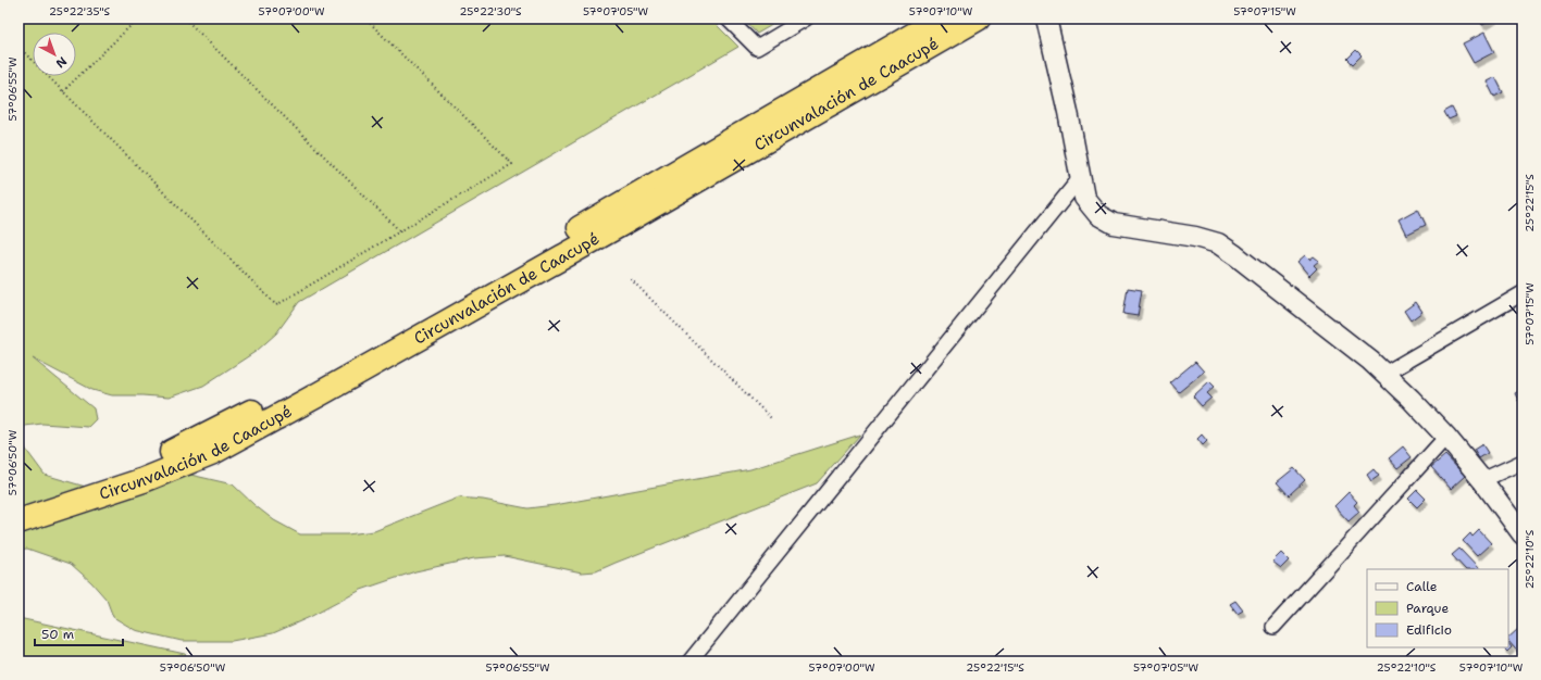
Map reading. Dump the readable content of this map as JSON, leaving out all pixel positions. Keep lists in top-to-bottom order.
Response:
{
  "streets": {
    "highway": ["Circunvalación de Caacupé"]
  },
  "legend": ["Calle", "Parque", "Edificio"],
  "scale_bar": "50 m",
  "north": "bottom right",
  "coordinates": [
    "25°22'35\"S",
    "57°07'00\"W",
    "25°22'30\"S",
    "57°07'05\"W",
    "57°07'10\"W",
    "57°07'15\"W",
    "57°06'55\"W",
    "25°22'15\"S",
    "57°06'50\"W",
    "25°22'10\"S"
  ]
}
